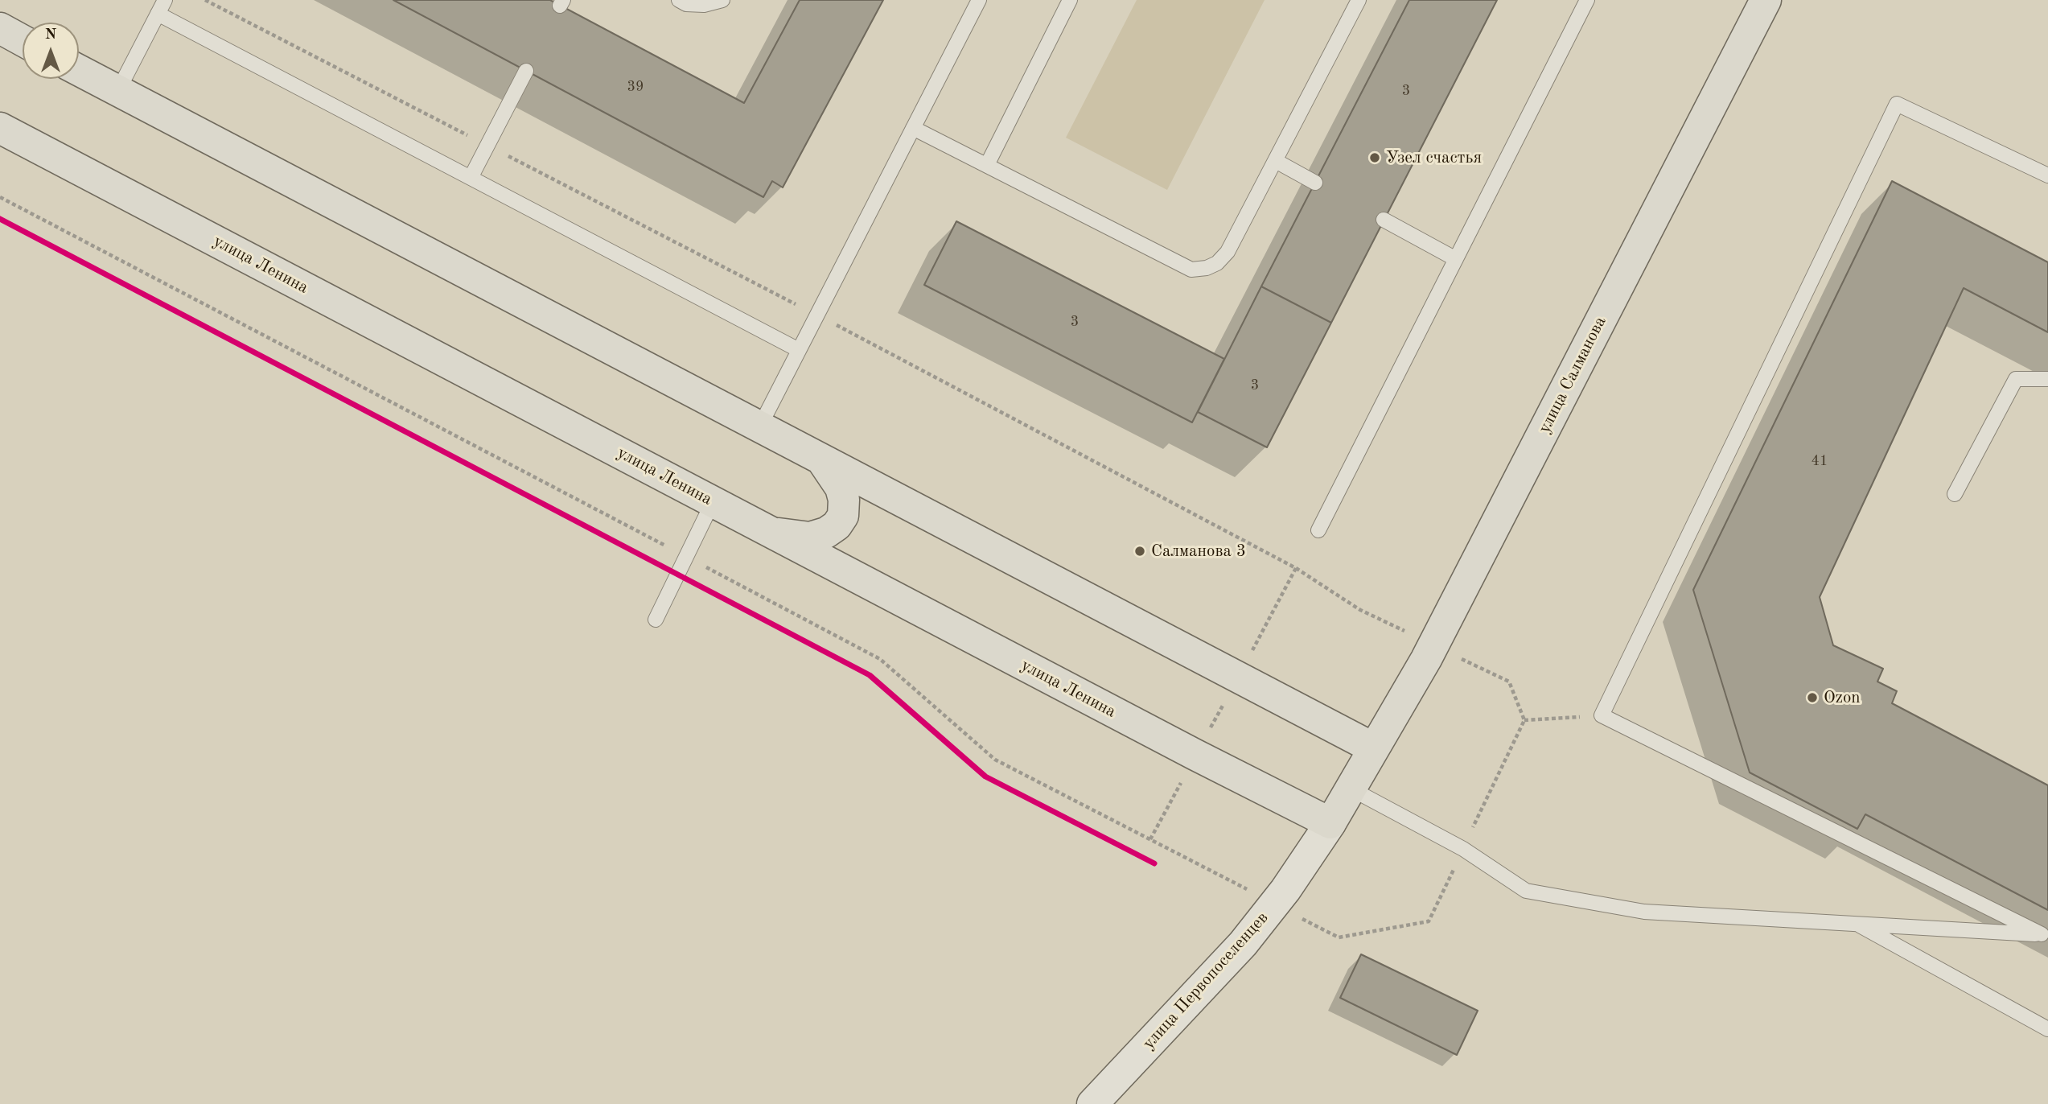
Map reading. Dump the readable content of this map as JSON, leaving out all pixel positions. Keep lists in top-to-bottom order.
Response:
{
  "streets": {
    "main road": ["улица Ленина", "улица Салманова", "улица Первопоселенцев"]
  },
  "crossings": [
    ["улица Ленина", "улица Салманова"],
    ["улица Ленина", "улица Первопоселенцев"],
    ["улица Салманова", "улица Первопоселенцев"]
  ],
  "places": ["Узел счастья", "Салманова 3", "Ozon"],
  "house_numbers": [
    "39",
    "3",
    "3",
    "3",
    "41"
  ],
  "north": "top"
}
